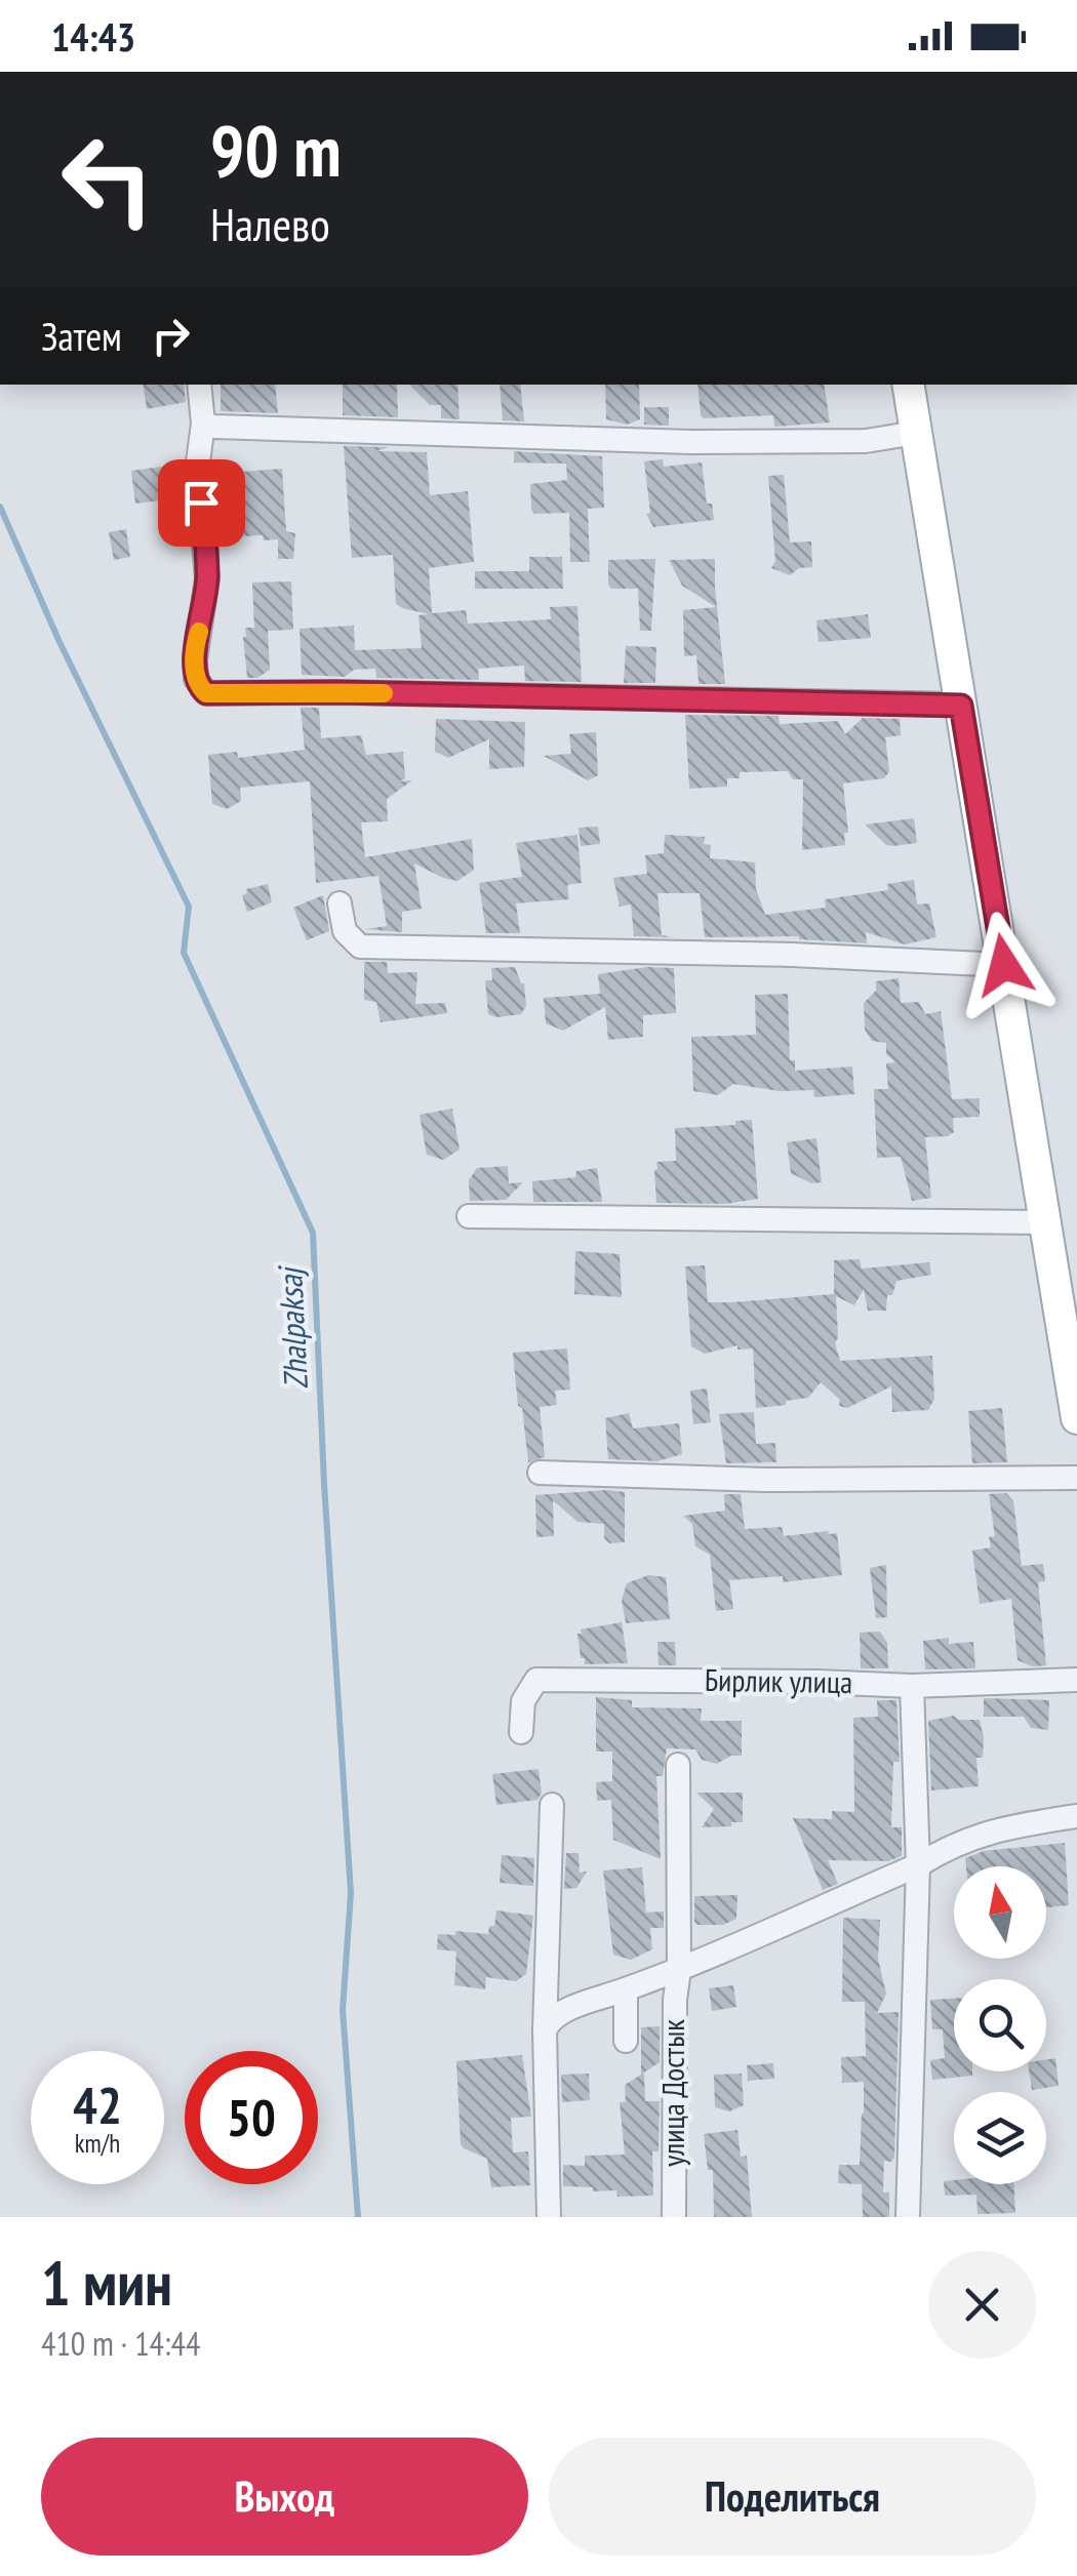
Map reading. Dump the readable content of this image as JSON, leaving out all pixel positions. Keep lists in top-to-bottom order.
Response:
{
  "streets": {
    "street": ["Бирлик улица", "улица Достык"]
  },
  "water": ["Zhalpaksaj"],
  "north": "top",
  "page": {
    "status": "14:43",
    "turn": ["90 m", "Налево"],
    "then": "Затем",
    "speed": "42 km/h",
    "limit": "50",
    "heading": ["1 мин", "410 m · 14:44"],
    "buttons": ["Выход", "Поделиться"]
  }
}
